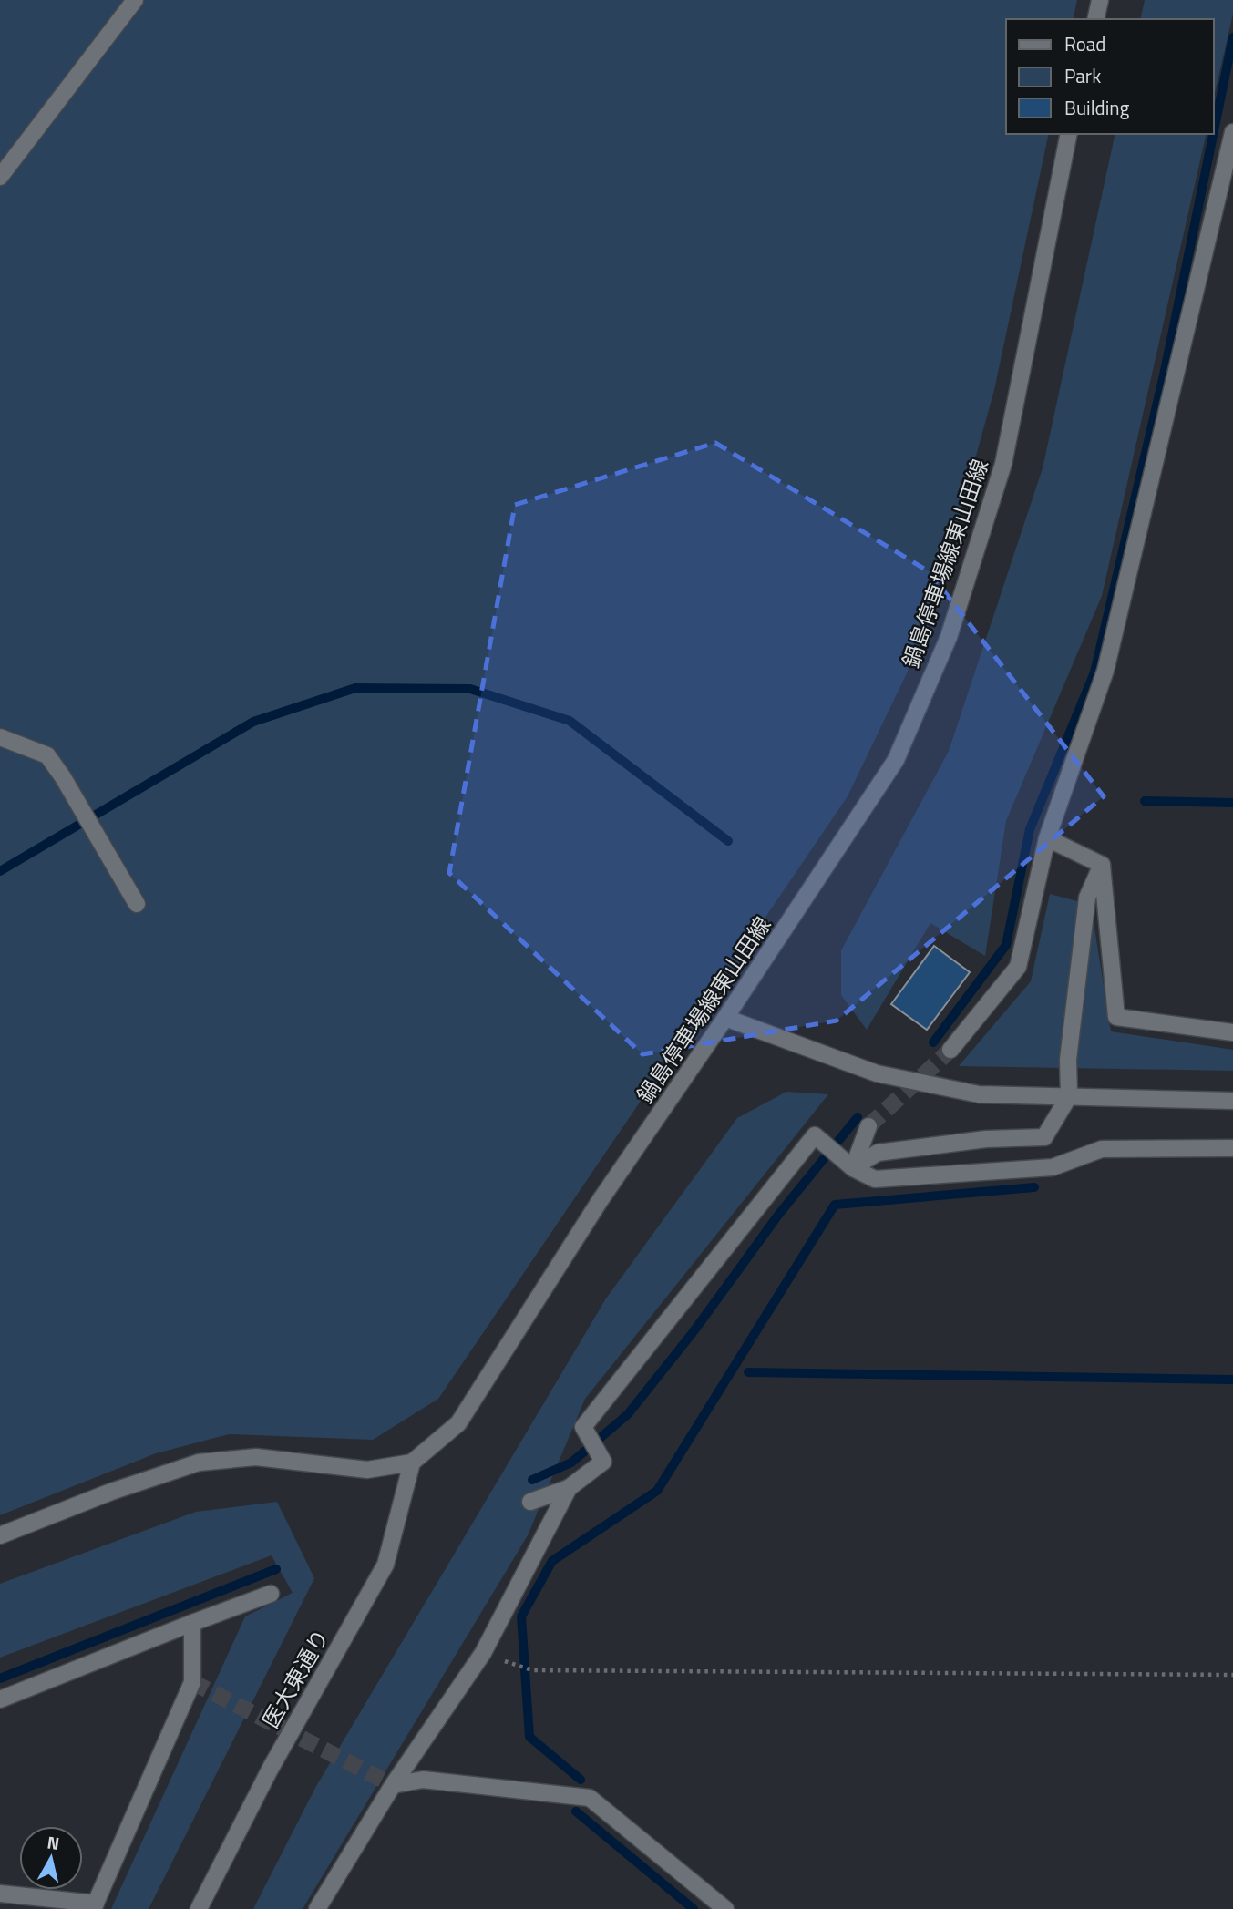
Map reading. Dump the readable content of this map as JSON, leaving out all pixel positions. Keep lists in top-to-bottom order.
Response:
{
  "streets": {
    "street": ["鍋島停車場線東山田線", "医大東通り"]
  },
  "crossings": [
    ["鍋島停車場線東山田線", "医大東通り"]
  ],
  "legend": ["Road", "Park", "Building"],
  "north": "top"
}
